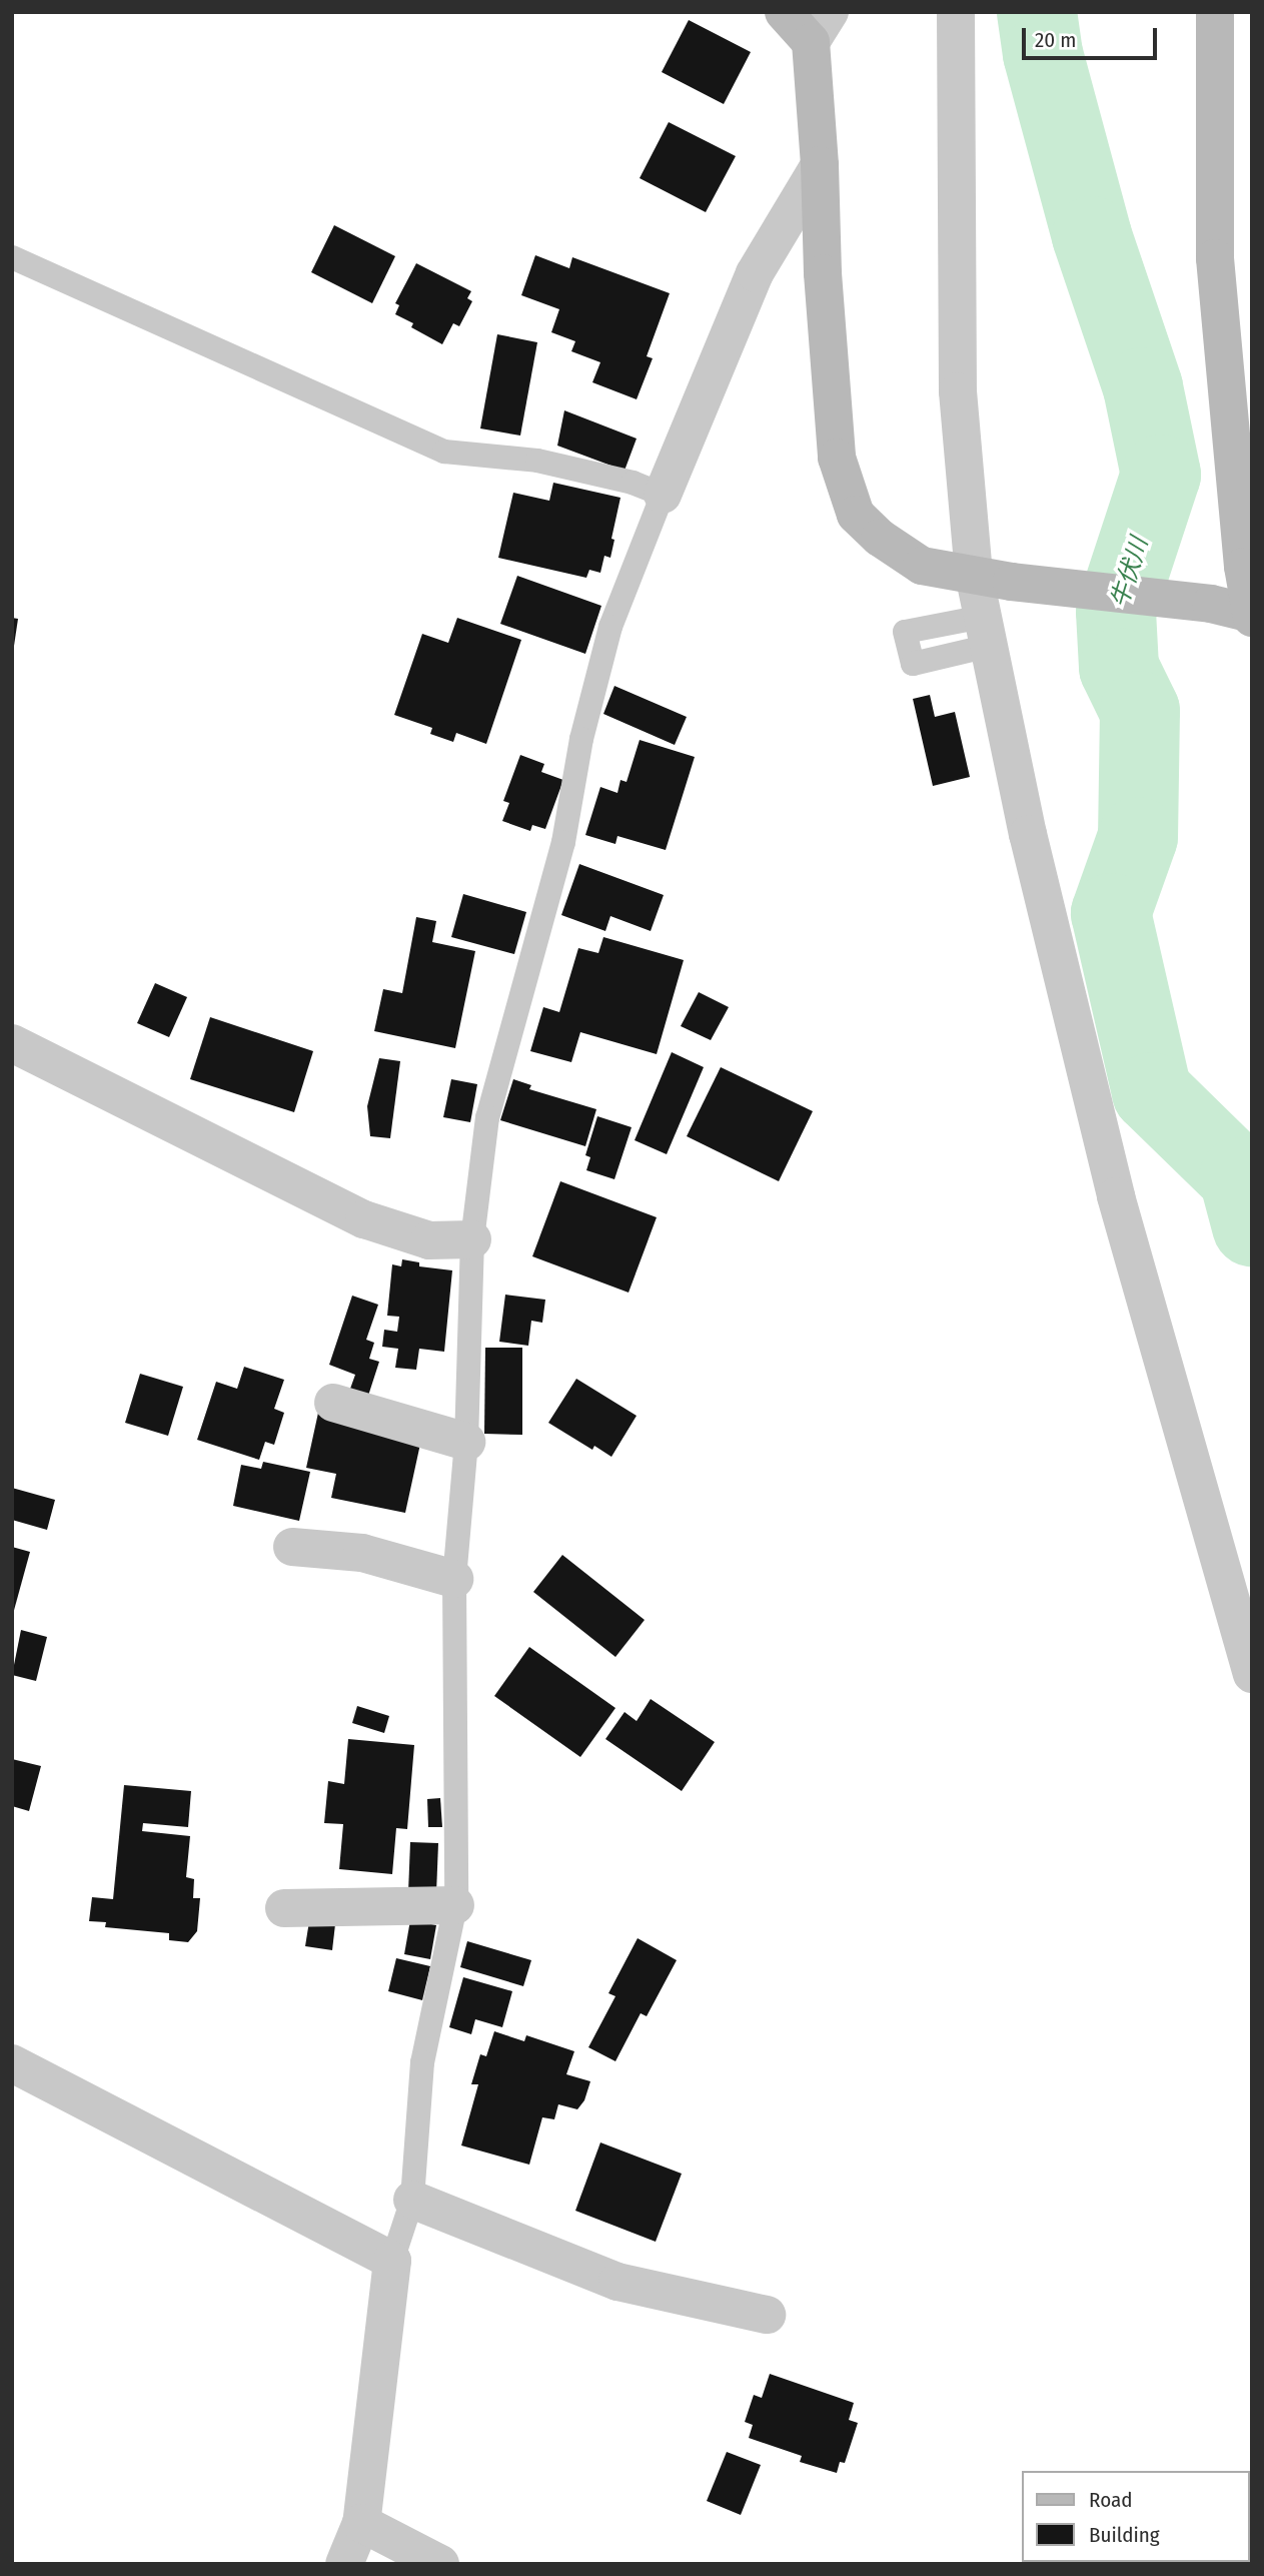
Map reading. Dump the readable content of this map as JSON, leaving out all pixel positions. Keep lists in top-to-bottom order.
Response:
{
  "water": ["牛伏川"],
  "legend": ["Road", "Building"],
  "scale_bar": "20 m"
}
